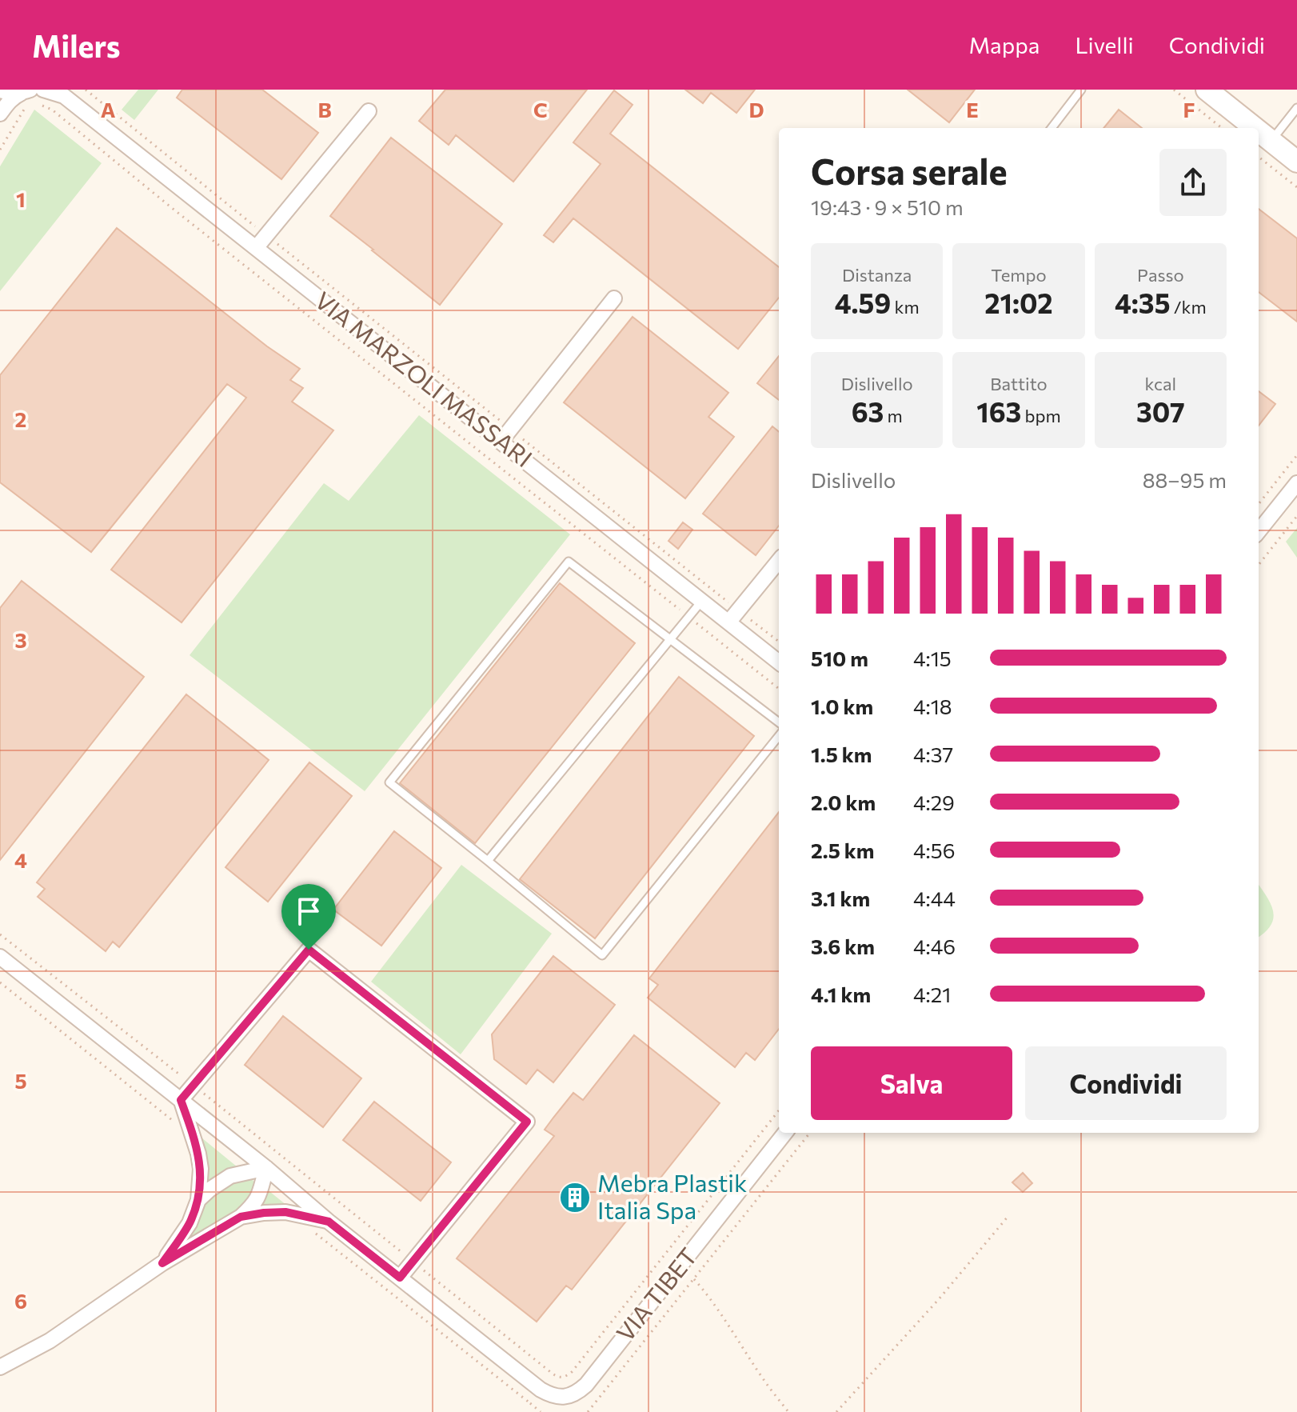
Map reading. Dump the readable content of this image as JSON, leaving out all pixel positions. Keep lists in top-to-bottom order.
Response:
{
  "streets": {
    "street": ["VIA MARZOLI MASSARI", "VIA TIBET"]
  },
  "places": {
    "building": ["Mebra Plastik Italia Spa"]
  },
  "page": {
    "header": "Milers",
    "nav": ["Mappa", "Livelli", "Condividi"],
    "heading": ["Corsa serale", "19:43 · 9 × 510 m"],
    "stats": [
      ["Distanza", "4.59 km"],
      ["Tempo", "21:02"],
      ["Passo", "4:35 /km"],
      ["Dislivello", "63 m"],
      ["Battito", "163 bpm"],
      ["kcal", "307"]
    ],
    "chart": ["Dislivello", "88–95 m"],
    "list": [
      {
        "name": "510 m",
        "note": "4:15"
      },
      {
        "name": "1.0 km",
        "note": "4:18"
      },
      {
        "name": "1.5 km",
        "note": "4:37"
      },
      {
        "name": "2.0 km",
        "note": "4:29"
      },
      {
        "name": "2.5 km",
        "note": "4:56"
      },
      {
        "name": "3.1 km",
        "note": "4:44"
      },
      {
        "name": "3.6 km",
        "note": "4:46"
      },
      {
        "name": "4.1 km",
        "note": "4:21"
      }
    ],
    "buttons": ["Salva", "Condividi"]
  },
  "grid": {
    "columns": [
      "A",
      "B",
      "C",
      "D",
      "E",
      "F"
    ],
    "rows": [
      "1",
      "2",
      "3",
      "4",
      "5",
      "6"
    ]
  }
}
